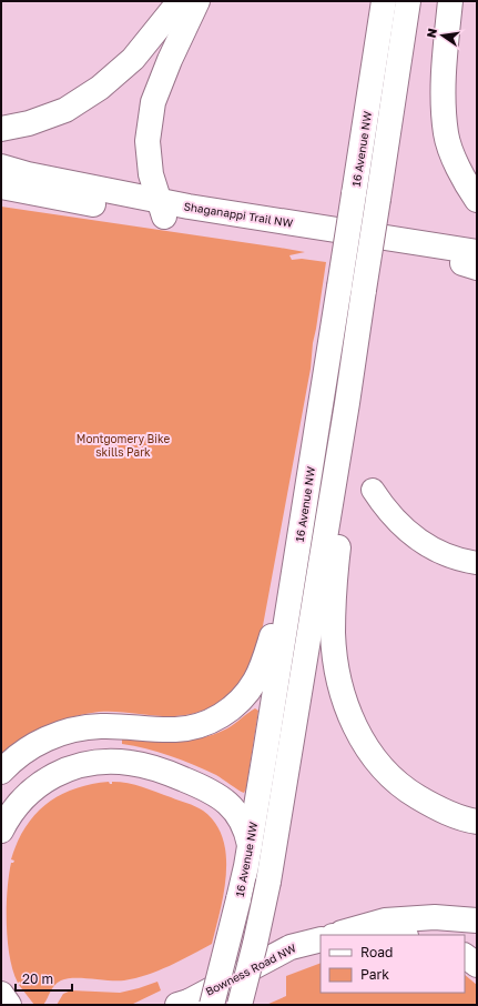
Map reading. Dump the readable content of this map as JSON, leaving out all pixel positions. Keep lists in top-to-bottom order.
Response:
{
  "streets": {
    "main road": ["16 Avenue NW", "Shaganappi Trail NW", "Bowness Road NW"]
  },
  "crossings": [
    ["16 Avenue NW", "Bowness Road NW"]
  ],
  "parks": ["Montgomery Bike skills Park"],
  "legend": ["Road", "Park"],
  "scale_bar": "20 m",
  "north": "left"
}
